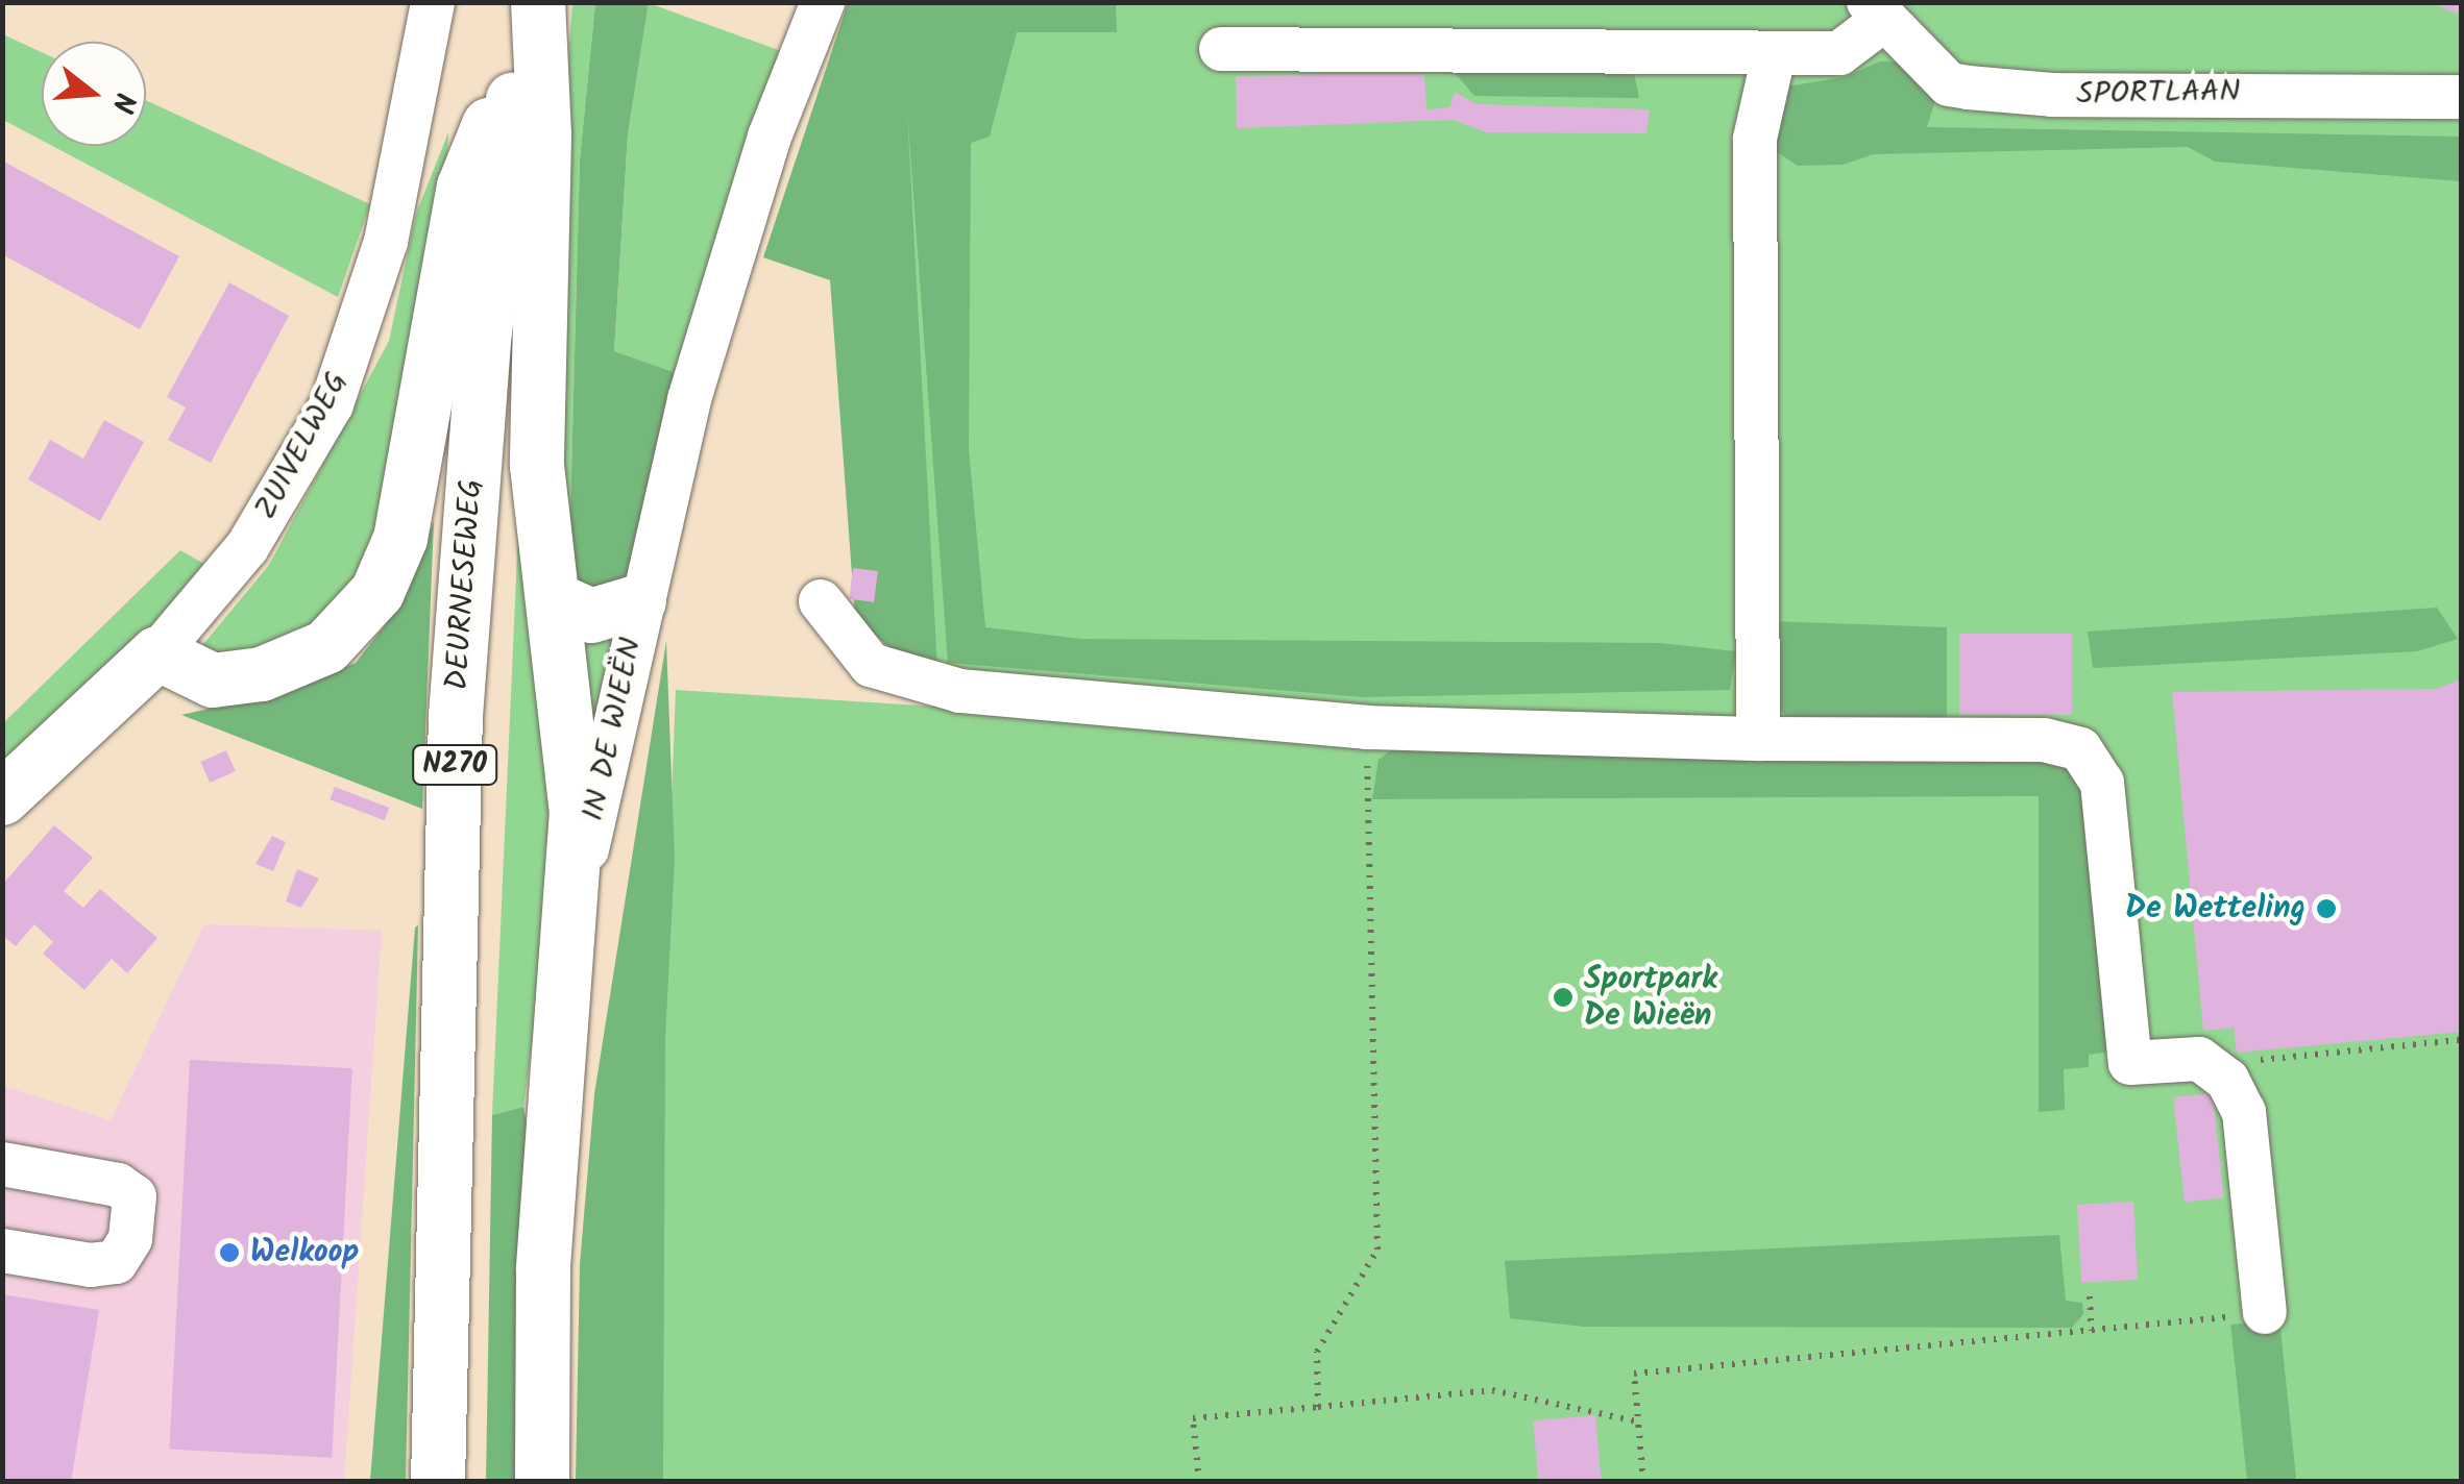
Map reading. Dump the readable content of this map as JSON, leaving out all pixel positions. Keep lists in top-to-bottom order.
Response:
{
  "streets": {
    "main road": [
      "ZUIVELWEG",
      "DEURNESEWEG",
      "IN DE WIEËN",
      "N270"
    ],
    "street": ["SPORTLAAN"]
  },
  "places": ["De Wetteling", "Sportpark De Wieën", "Welkoop"],
  "north": "right"
}
